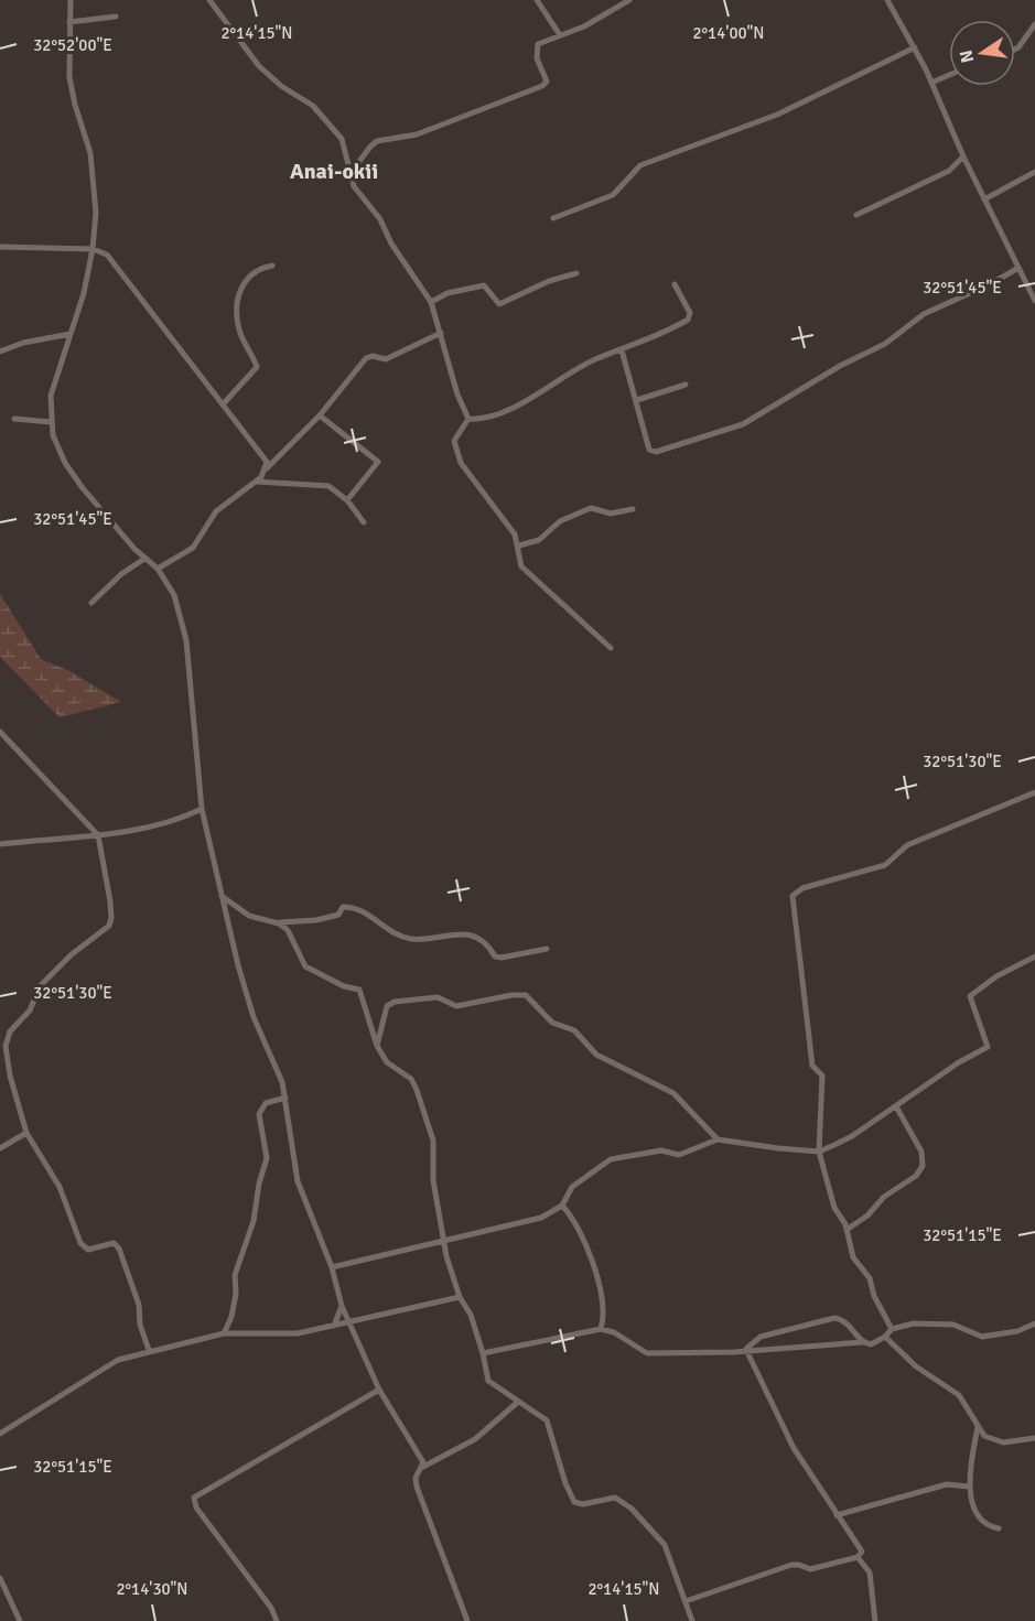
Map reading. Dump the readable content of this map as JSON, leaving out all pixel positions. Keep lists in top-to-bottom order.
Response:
{
  "districts": ["Anai-okii"],
  "north": "left",
  "coordinates": [
    "2°14'15\"N",
    "2°14'00\"N",
    "32°52'00\"E",
    "32°51'45\"E",
    "32°51'30\"E",
    "32°51'15\"E",
    "2°14'30\"N"
  ]
}
